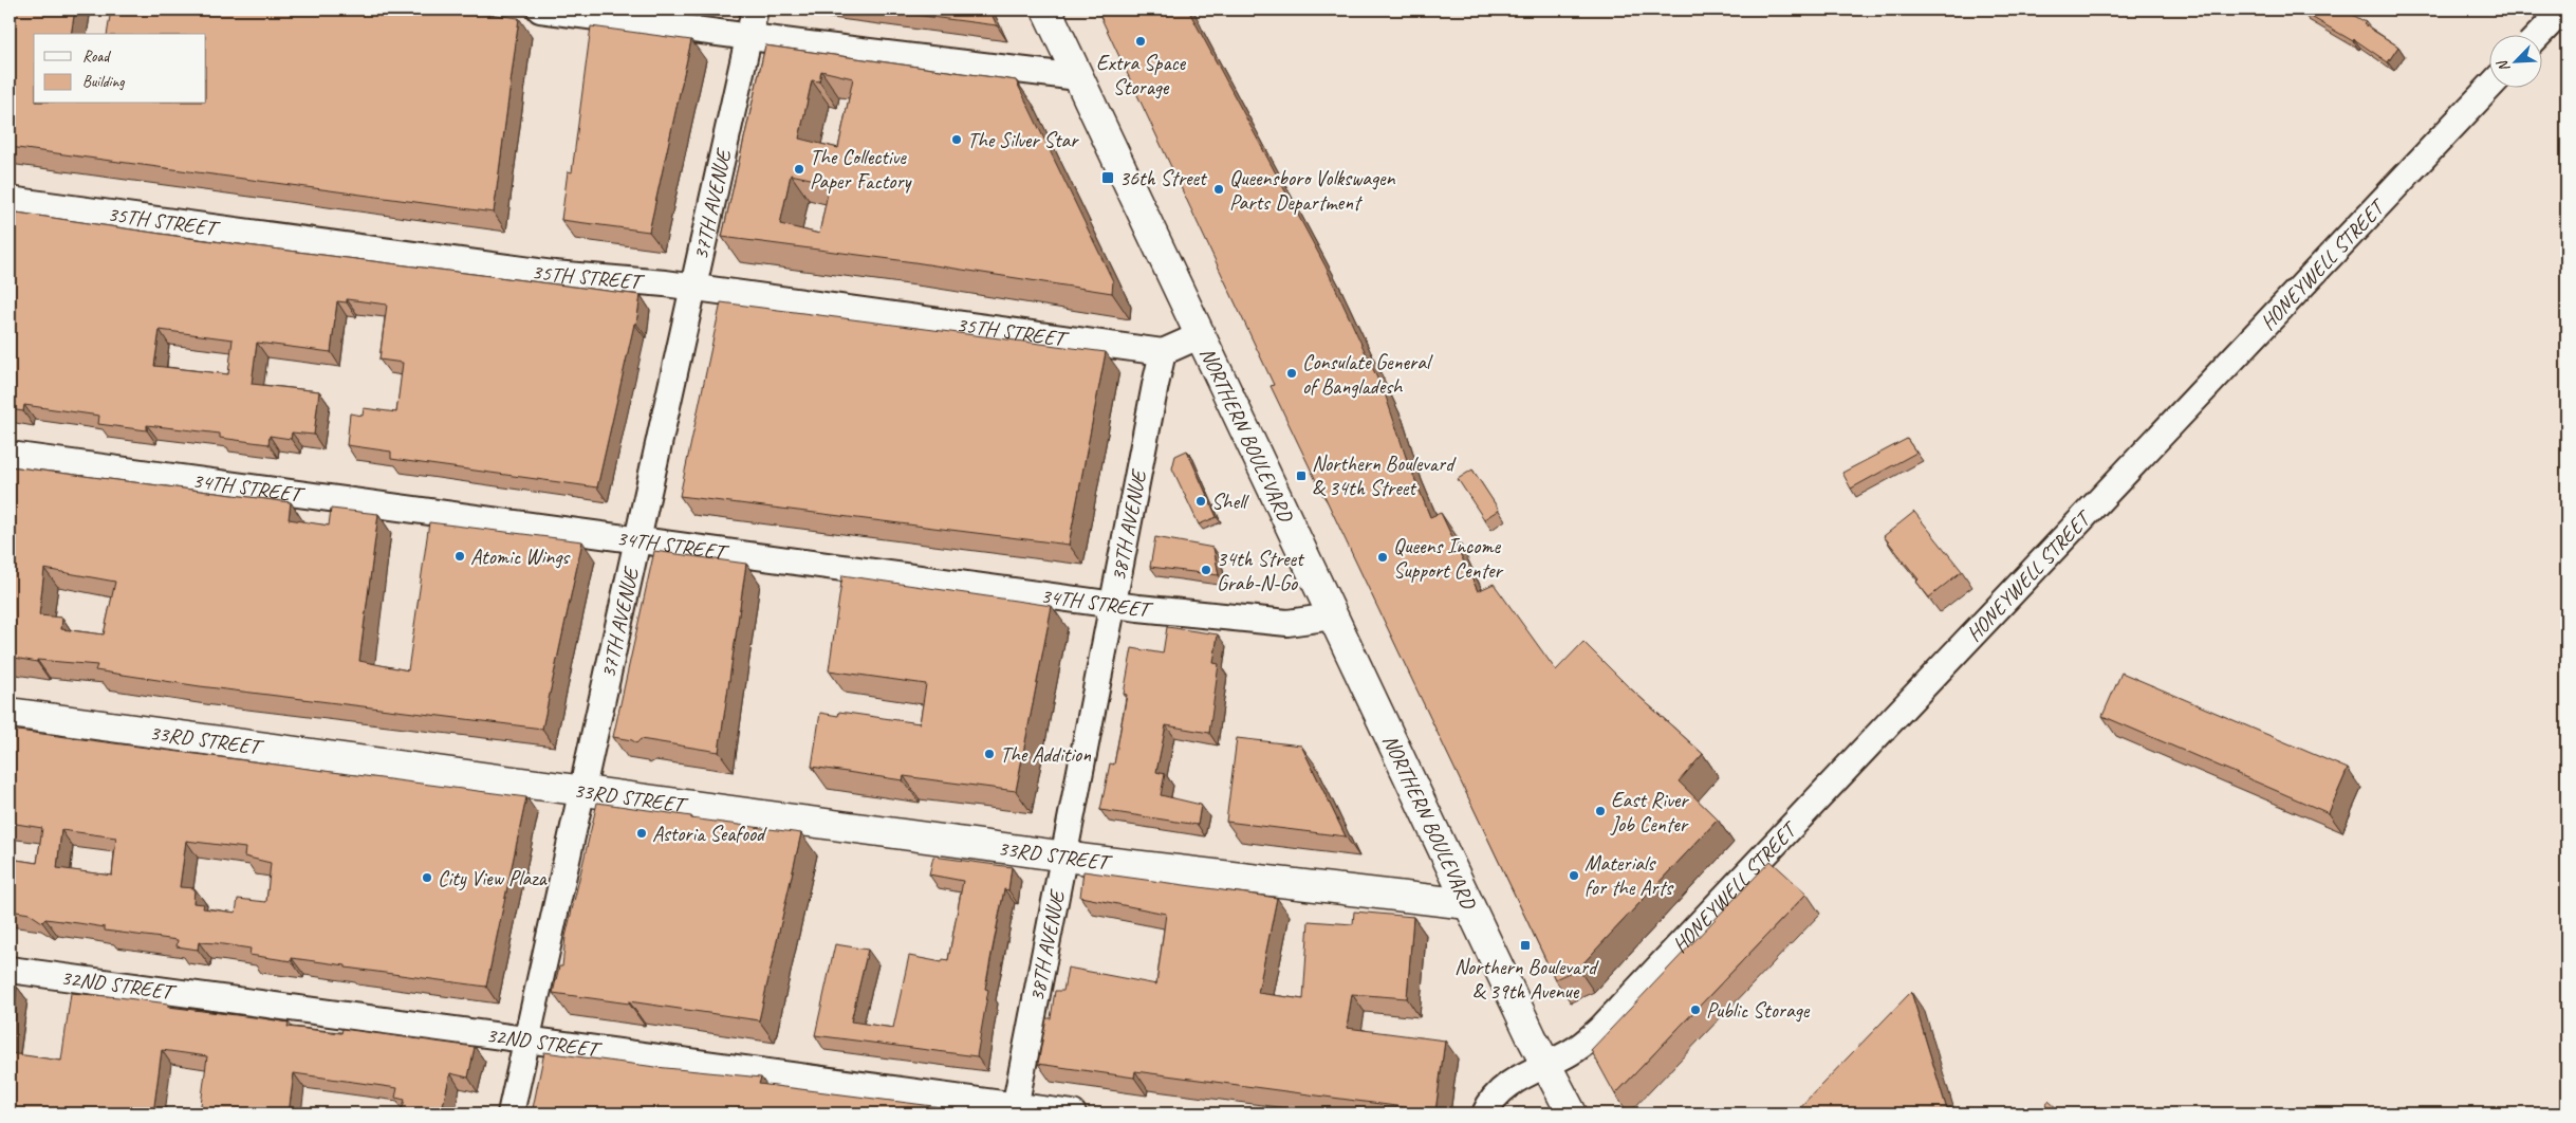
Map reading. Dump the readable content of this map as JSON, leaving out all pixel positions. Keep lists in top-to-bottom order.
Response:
{
  "streets": {
    "main road": ["NORTHERN BOULEVARD", "33RD STREET"],
    "street": [
      "37TH AVENUE",
      "35TH STREET",
      "HONEYWELL STREET",
      "34TH STREET",
      "38TH AVENUE",
      "32ND STREET"
    ]
  },
  "crossings": [
    ["37TH AVENUE", "35TH STREET"],
    ["37TH AVENUE", "34TH STREET"],
    ["37TH AVENUE", "33RD STREET"],
    ["37TH AVENUE", "32ND STREET"],
    ["35TH STREET", "38TH AVENUE"],
    ["HONEYWELL STREET", "NORTHERN BOULEVARD"],
    ["NORTHERN BOULEVARD", "34TH STREET"],
    ["NORTHERN BOULEVARD", "33RD STREET"],
    ["34TH STREET", "38TH AVENUE"],
    ["38TH AVENUE", "33RD STREET"],
    ["38TH AVENUE", "32ND STREET"]
  ],
  "places": {
    "other": [
      "Extra Space Storage",
      "The Silver Star",
      "The Collective Paper Factory",
      "Queensboro Volkswagen Parts Department",
      "Consulate General of Bangladesh",
      "Shell",
      "Atomic Wings",
      "Queens Income Support Center",
      "34th Street Grab-N-Go",
      "The Addition",
      "East River Job Center",
      "Astoria Seafood",
      "Materials for the Arts",
      "City View Plaza",
      "Public Storage"
    ],
    "transit": ["36th Street", "Northern Boulevard & 34th Street", "Northern Boulevard & 39th Avenue"]
  },
  "legend": ["Road", "Building"],
  "north": "bottom left"
}
